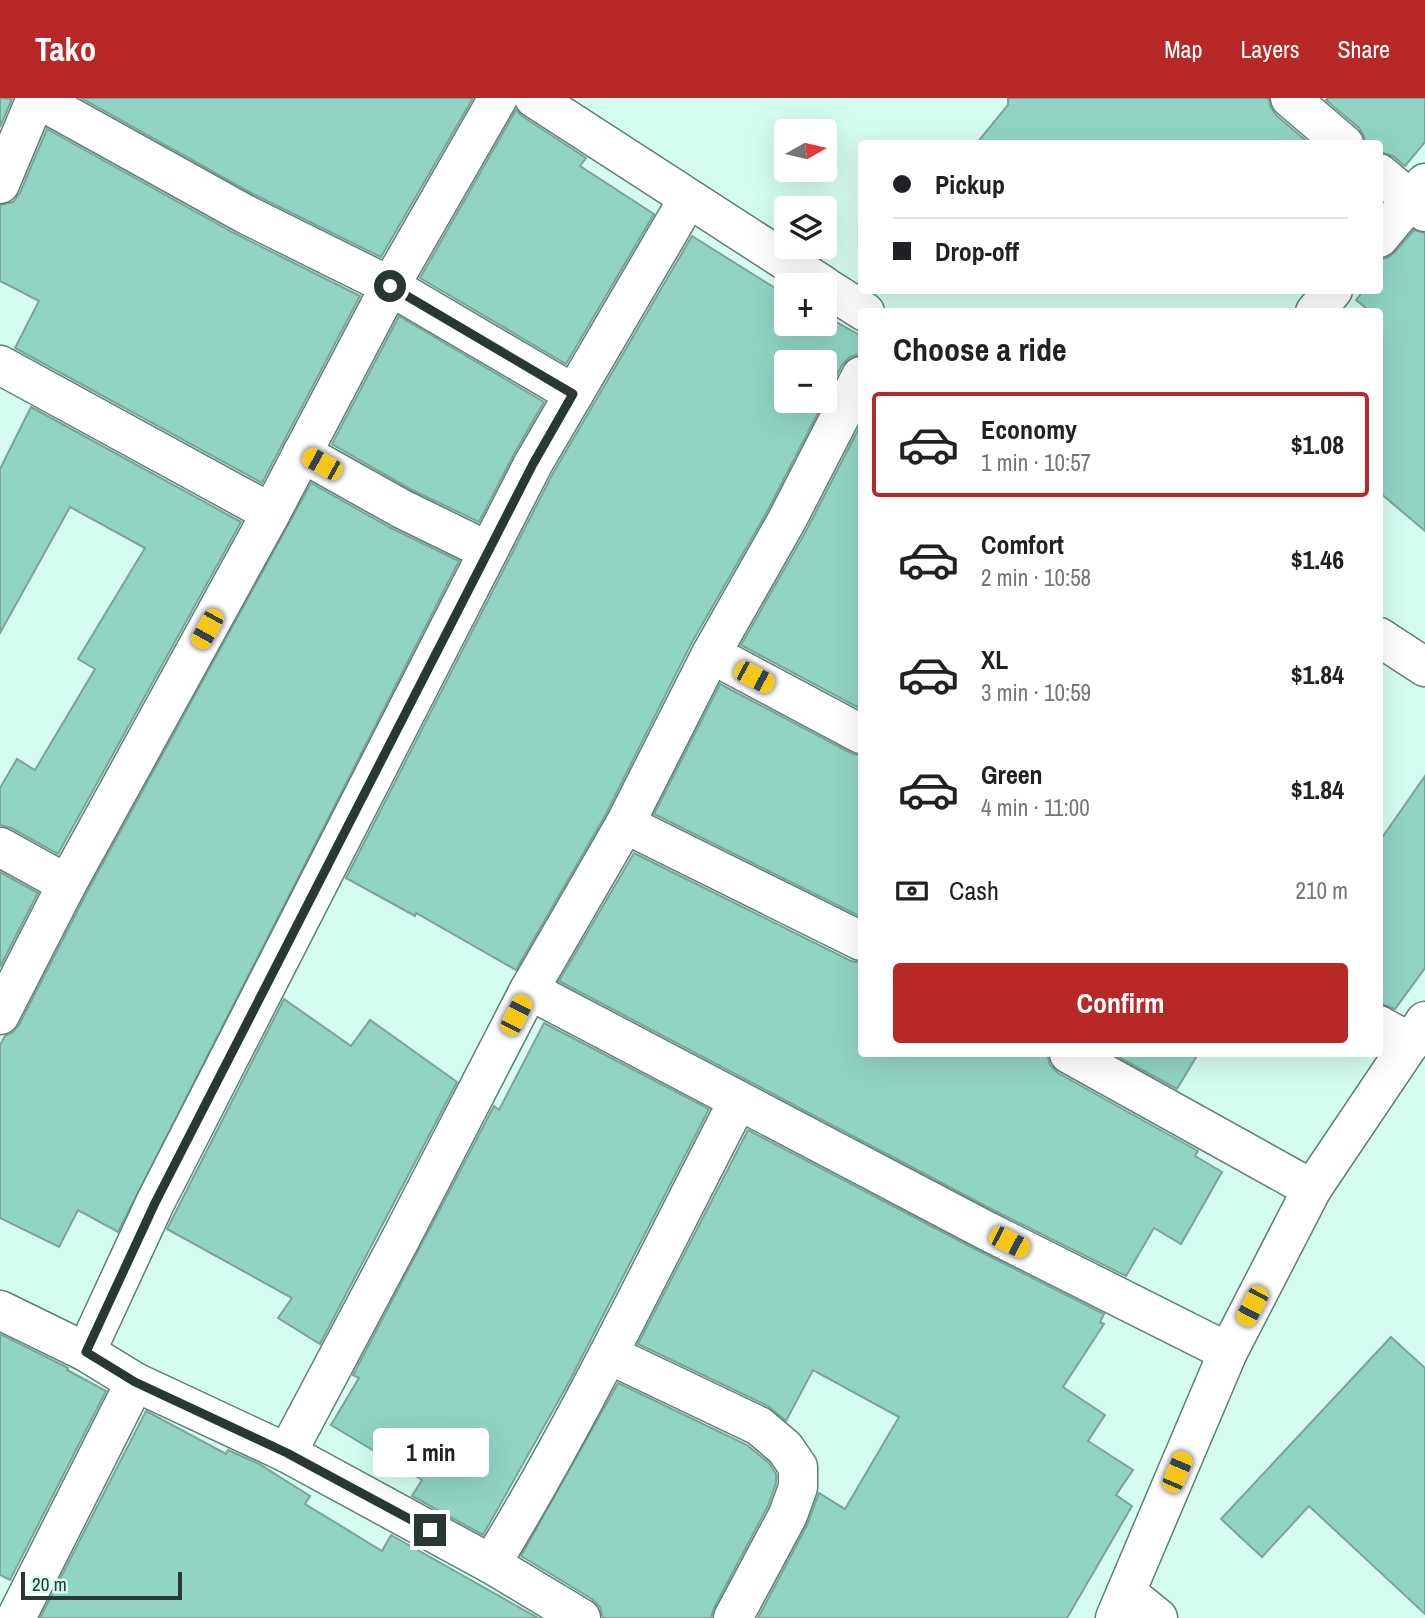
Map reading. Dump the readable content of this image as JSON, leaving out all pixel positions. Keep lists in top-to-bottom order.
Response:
{
  "scale_bar": "20 m",
  "north": "right",
  "page": {
    "header": "Tako",
    "nav": ["Map", "Layers", "Share"],
    "map_buttons": ["+", "−"],
    "banner": ["Pickup", "Drop-off"],
    "heading": "Choose a ride",
    "list": [
      {
        "name": "Economy",
        "note": "1 min · 10:57",
        "value": "$1.08"
      },
      {
        "name": "Comfort",
        "note": "2 min · 10:58",
        "value": "$1.46"
      },
      {
        "name": "XL",
        "note": "3 min · 10:59",
        "value": "$1.84"
      },
      {
        "name": "Green",
        "note": "4 min · 11:00",
        "value": "$1.84"
      }
    ],
    "pay": ["Cash", "210 m"],
    "buttons": "Confirm",
    "bubble": "1 min",
    "scale": "20 m"
  }
}
